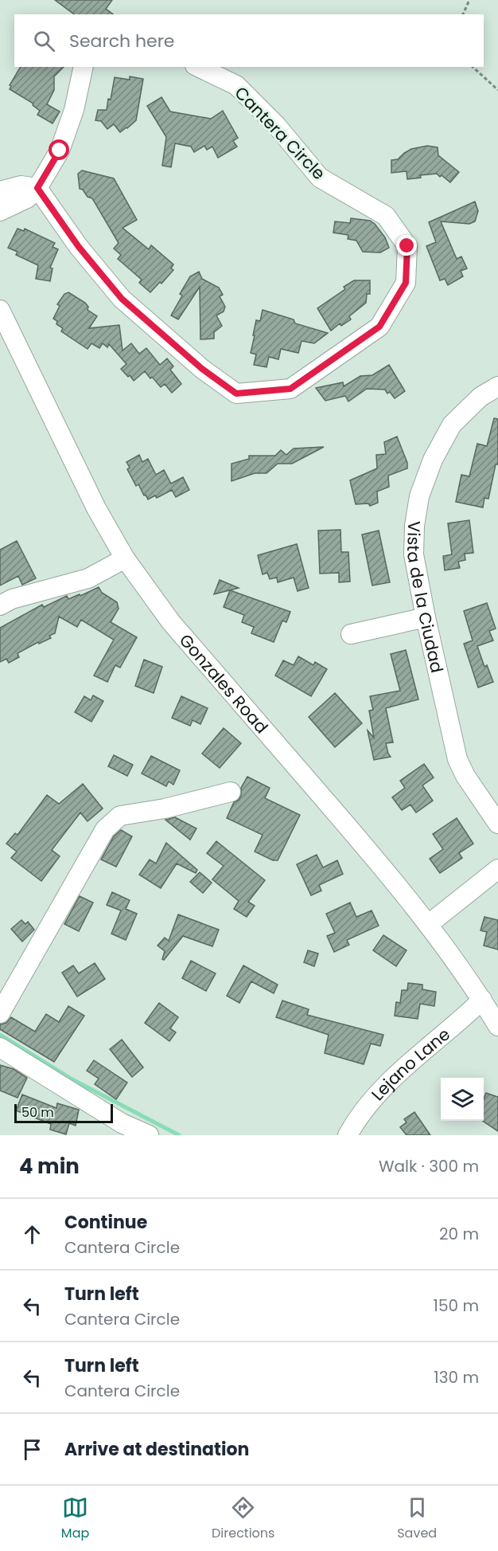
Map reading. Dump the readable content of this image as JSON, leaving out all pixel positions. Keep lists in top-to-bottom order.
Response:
{
  "streets": {
    "street": [
      "Cantera Circle",
      "Vista de la Ciudad",
      "Gonzales Road",
      "Lejano Lane"
    ]
  },
  "crossings": [
    ["Gonzales Road", "Lejano Lane"]
  ],
  "scale_bar": "50 m",
  "page": {
    "search": "Search here",
    "scale": "50 m",
    "heading": ["4 min", "Walk · 300 m"],
    "list": [
      ["Continue", "Cantera Circle", "20 m"],
      ["Turn left", "Cantera Circle", "150 m"],
      ["Turn left", "Cantera Circle", "130 m"],
      "Arrive at destination"
    ],
    "nav": ["Map", "Directions", "Saved"]
  }
}
